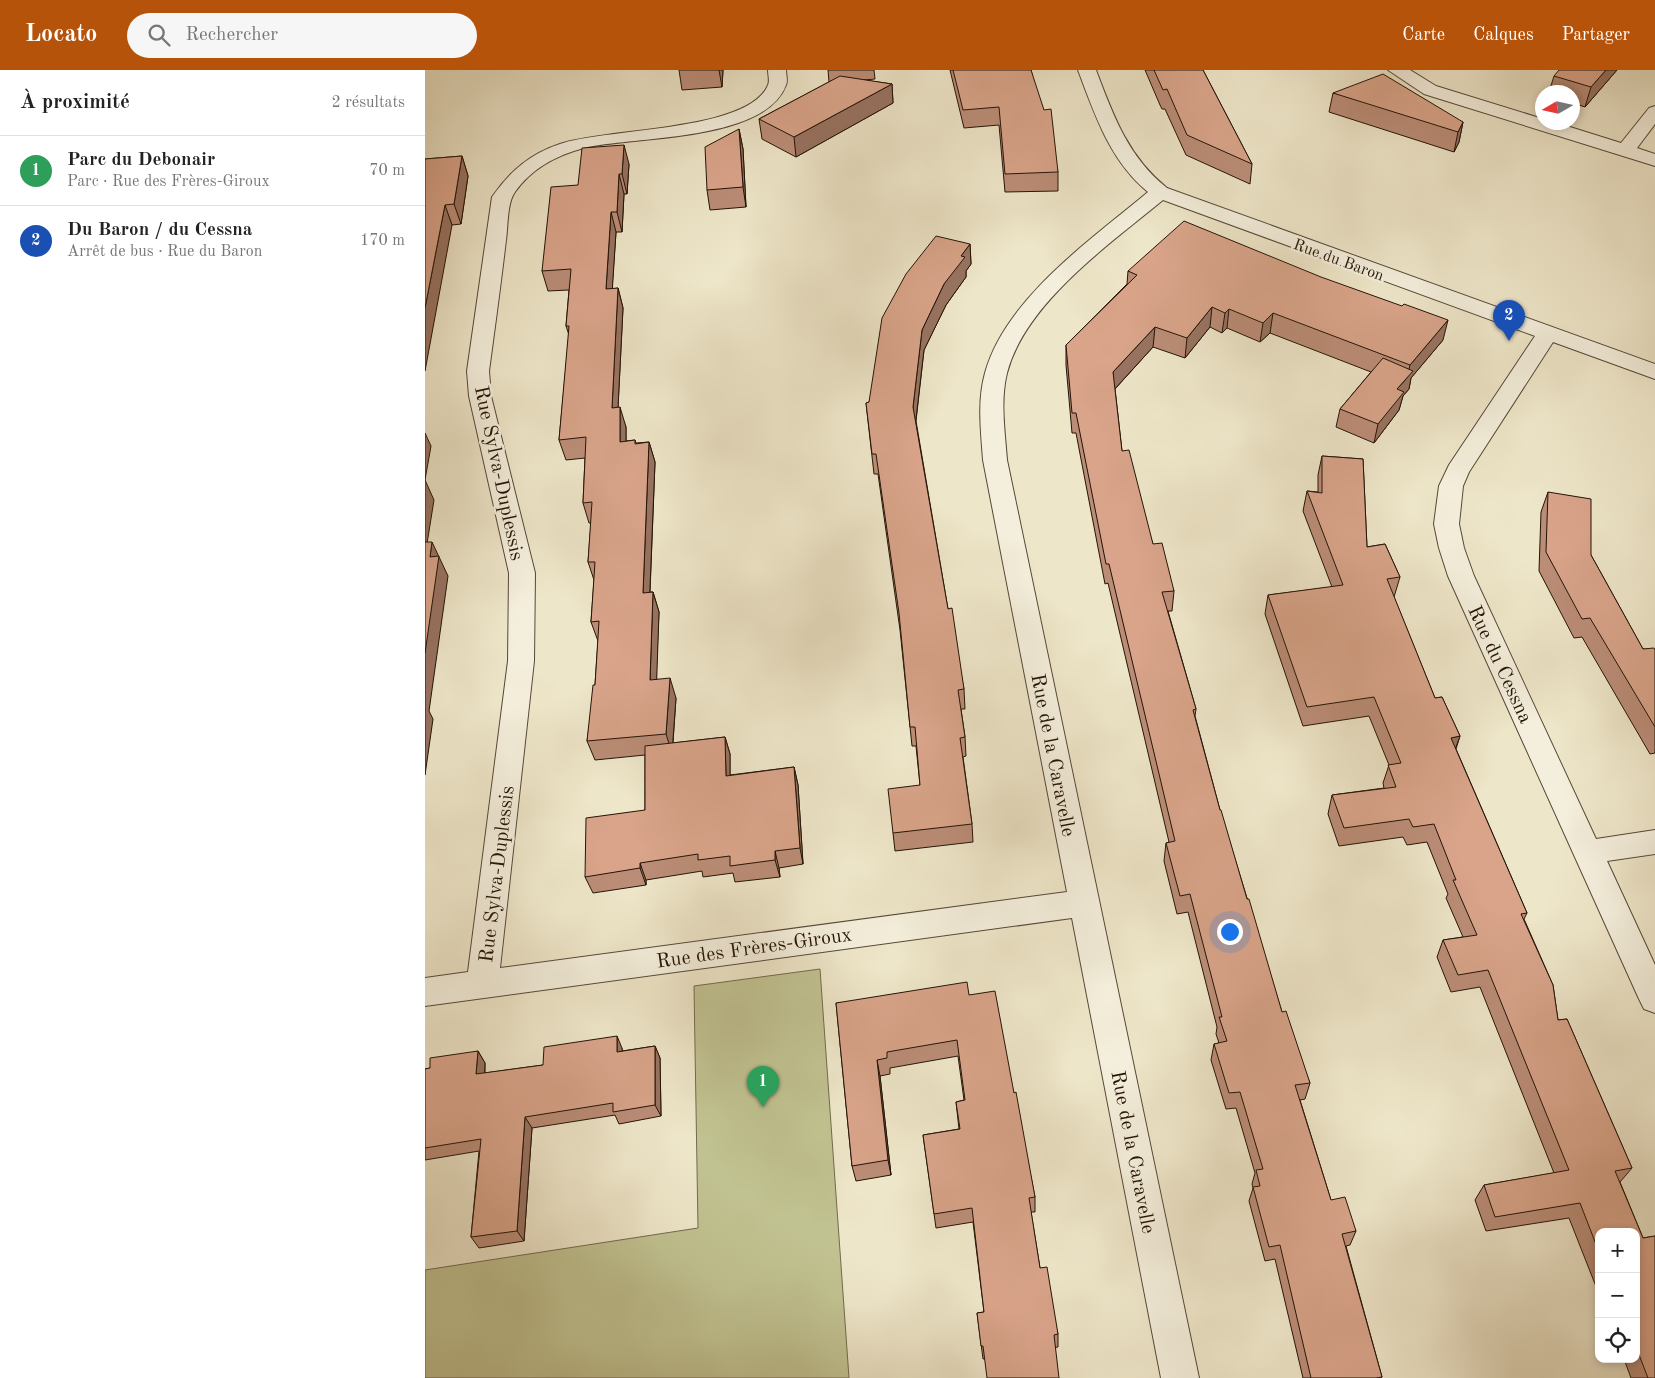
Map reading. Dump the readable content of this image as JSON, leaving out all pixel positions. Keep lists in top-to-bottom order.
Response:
{
  "streets": {
    "street": [
      "Rue du Baron",
      "Rue Sylva-Duplessis",
      "Rue du Cessna",
      "Rue de la Caravelle",
      "Rue des Frères-Giroux"
    ]
  },
  "crossings": [
    ["Rue du Baron", "Rue du Cessna"],
    ["Rue du Baron", "Rue de la Caravelle"],
    ["Rue Sylva-Duplessis", "Rue des Frères-Giroux"],
    ["Rue de la Caravelle", "Rue des Frères-Giroux"]
  ],
  "north": "left",
  "page": {
    "header": "Locato",
    "search": "Rechercher",
    "nav": ["Carte", "Calques", "Partager"],
    "heading": ["À proximité", "2 résultats"],
    "list": [
      {
        "mark": "1",
        "name": "Parc du Debonair",
        "note": "Parc · Rue des Frères-Giroux",
        "value": "70 m"
      },
      {
        "mark": "2",
        "name": "Du Baron / du Cessna",
        "note": "Arrêt de bus · Rue du Baron",
        "value": "170 m"
      }
    ],
    "pins": ["2", "1"],
    "map_buttons": ["+", "−"]
  }
}
